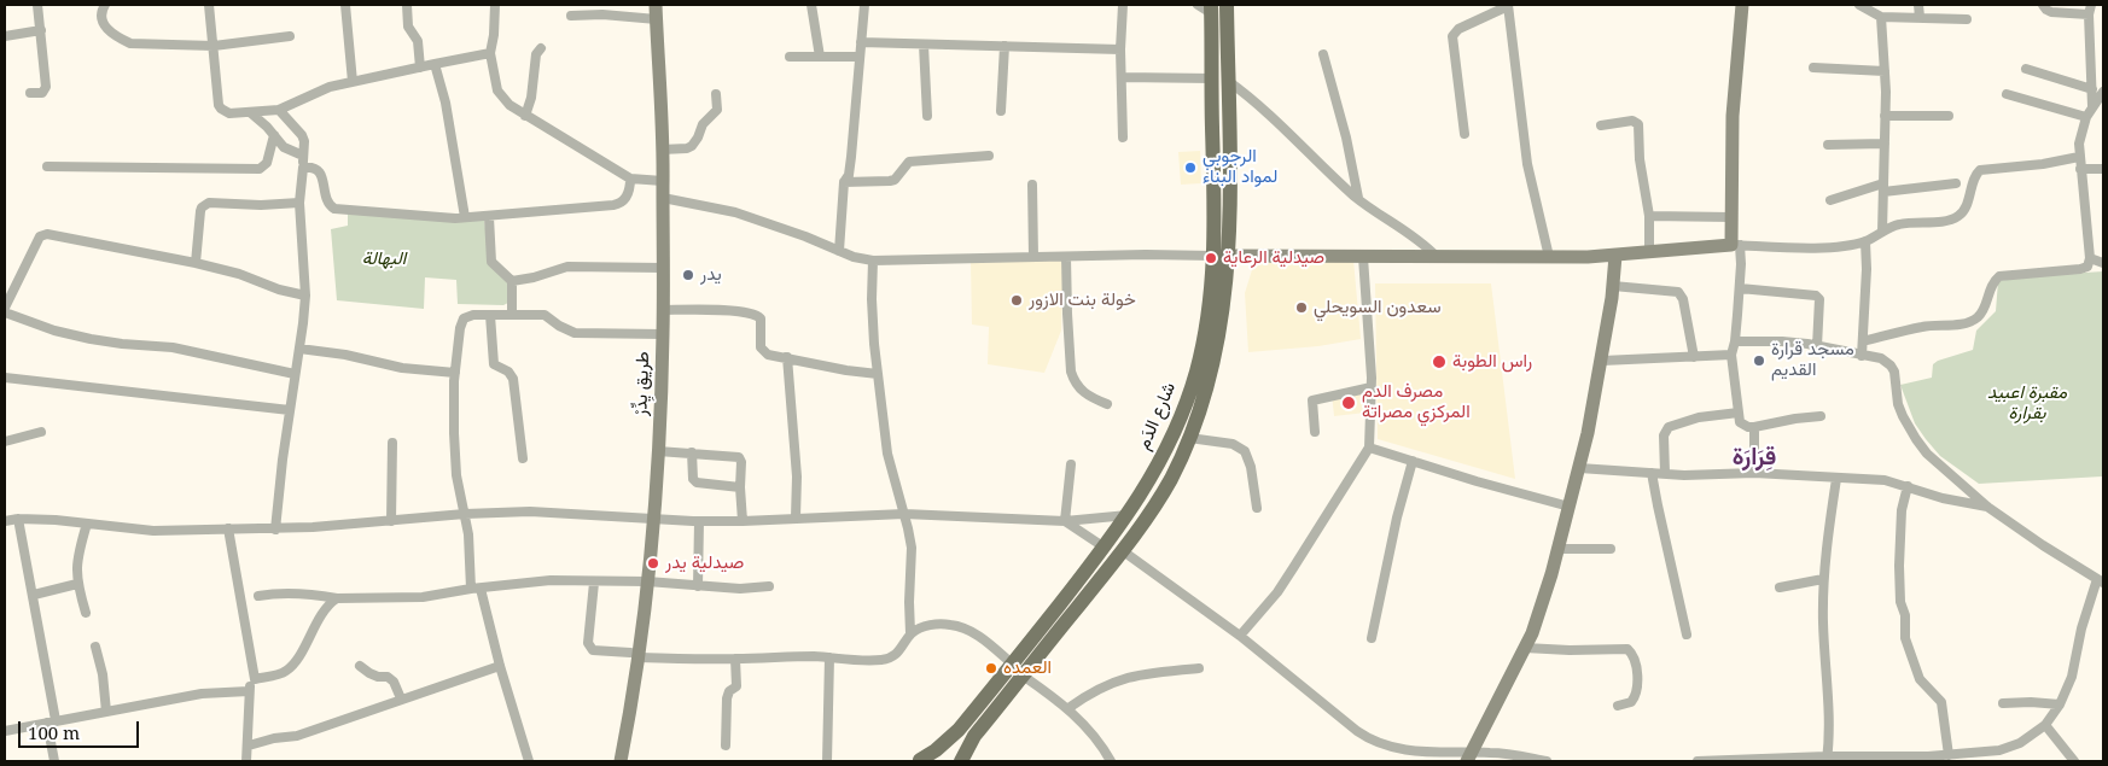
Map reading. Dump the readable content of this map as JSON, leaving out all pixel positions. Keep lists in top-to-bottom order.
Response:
{
  "streets": {
    "main road": ["شارع الدَم"],
    "street": ["طريق يِدِّرْ"]
  },
  "districts": ["قِرَارَة"],
  "parks": ["البهالة", "مقبرة اعبيد بقرارة"],
  "places": [
    "الرجوبي لمواد البناء",
    "صيدلية الرعاية",
    "يدر",
    "خولة بنت الازور",
    "سعدون السويحلي",
    "مسجد قرارة القديم",
    "راس الطوبة",
    "مصرف الدم المركزي مصراتة",
    "صيدلية يدر",
    "العمده"
  ],
  "scale_bar": "100 m"
}
